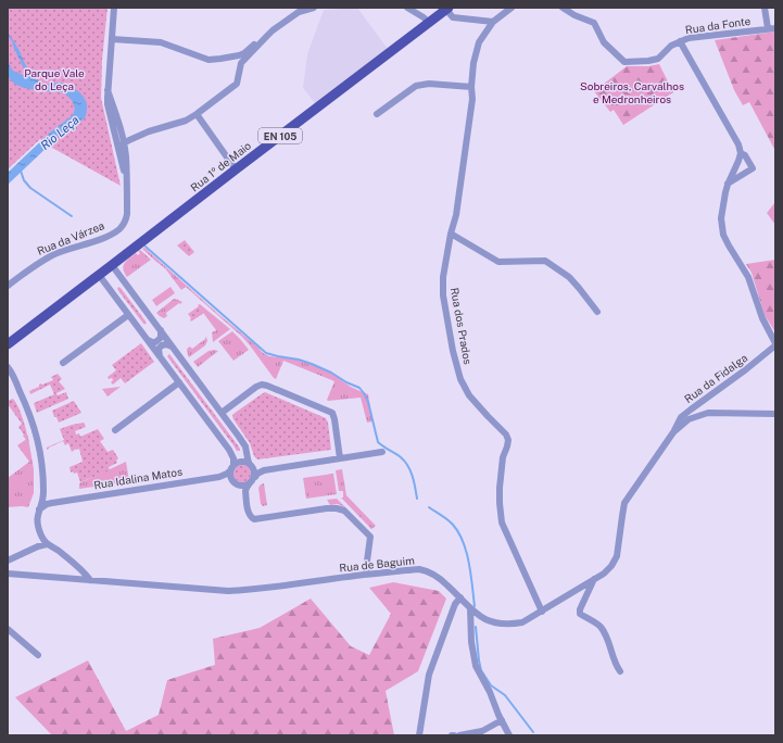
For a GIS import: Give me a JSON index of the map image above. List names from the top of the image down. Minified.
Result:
{"streets":{"main road":["EN 105","Rua 1º de Maio"],"street":["Rua da Fonte","Rua da Várzea","Rua dos Prados","Rua da Fidalga","Rua Idalina Matos","Rua de Baguim"]},"crossings":[["Rua dos Prados","Rua de Baguim"],["Rua da Fidalga","Rua de Baguim"]],"water":["Rio Leça"],"parks":["Parque Vale do Leça","Sobreiros, Carvalhos e Medronheiros"]}
